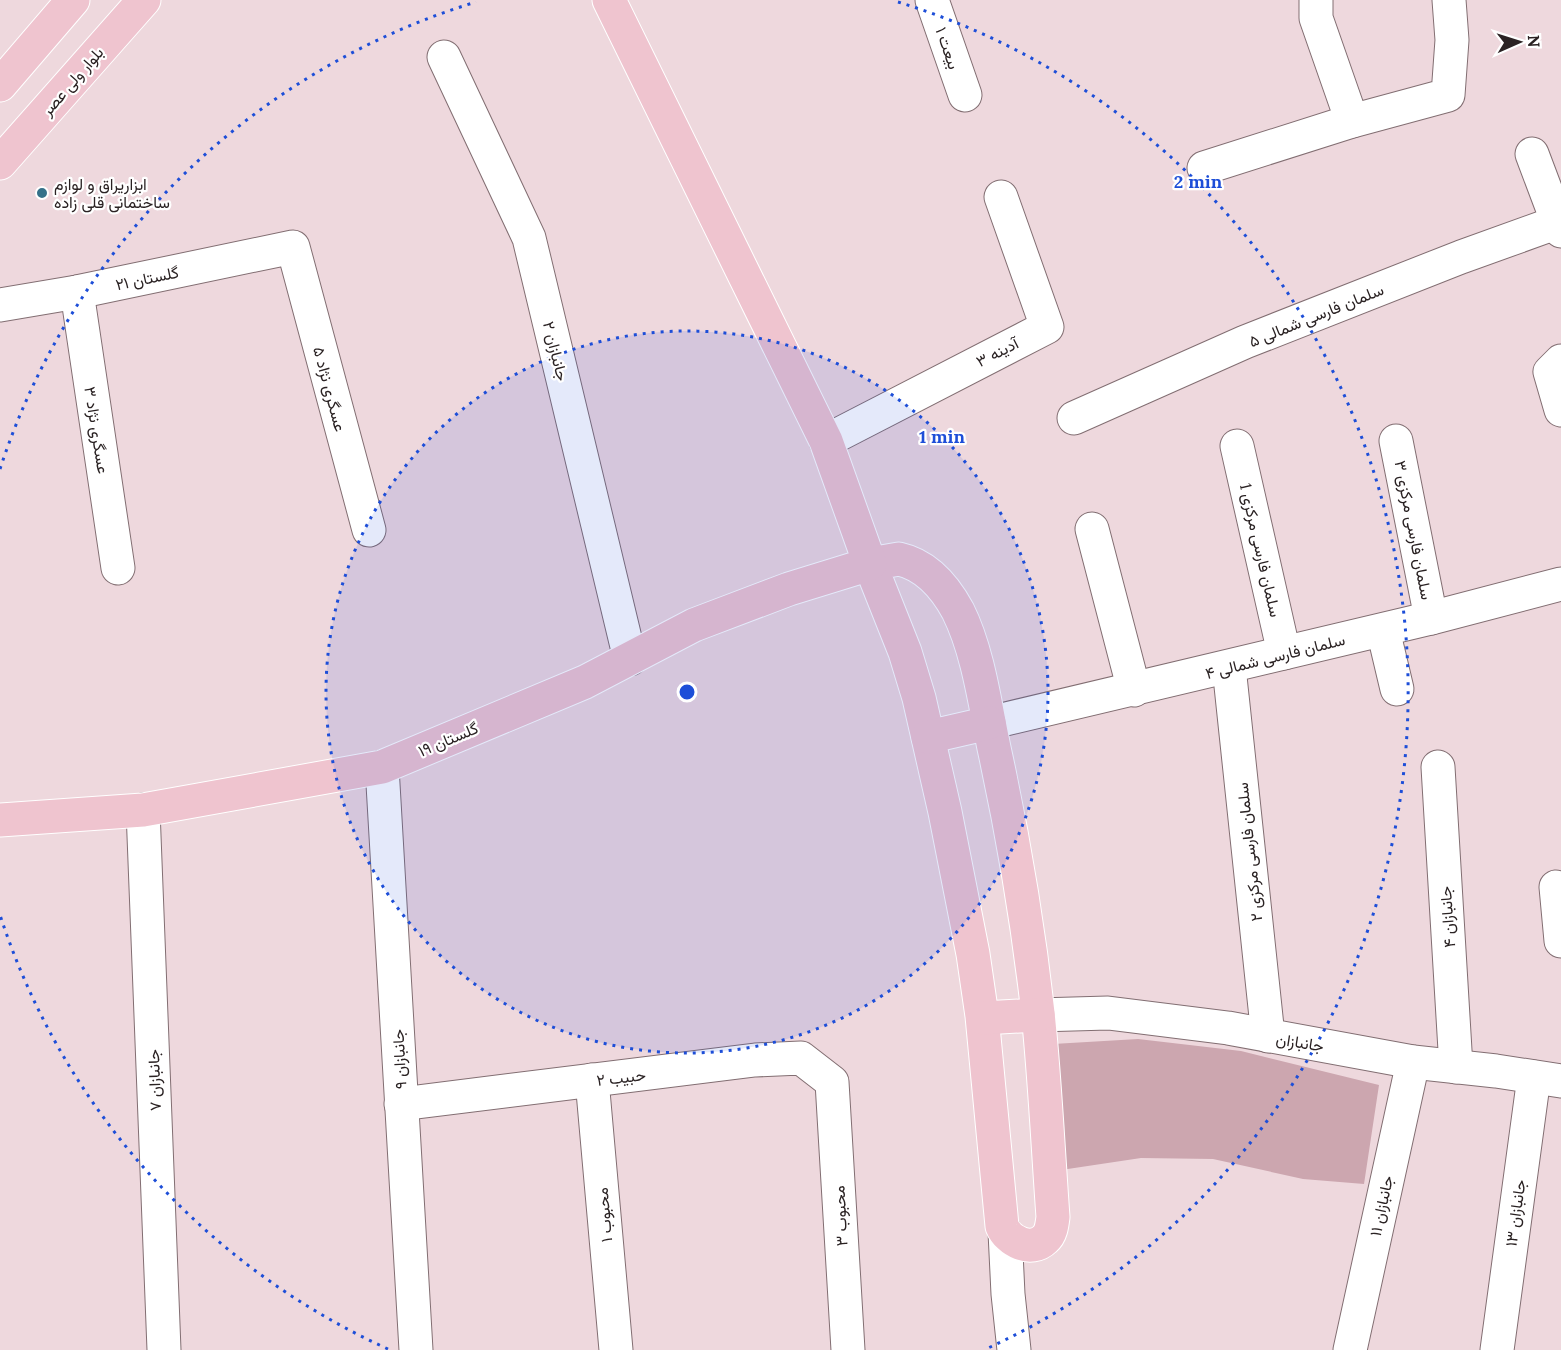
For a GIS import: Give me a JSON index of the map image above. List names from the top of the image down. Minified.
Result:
{"streets":{"main road":["بلوار ولی عصر","گلستان ۱۹"],"street":["بیعت ۱","گلستان ۲۱","سلمان فارسی شمالی ۵","جانبازان ۲","آدینه ۳","عسگری نژاد ۵","عسگری نژاد ۳","سلمان فارسی مرکزی ۳","سلمان فارسی مرکزی 1","سلمان فارسی شمالی ۴","سلمان فارسی مرکزی ۲","جانبازان ۴","جانبازان","جانبازان ۹","حبیب ۲","جانبازان ۷","جانبازان ۱۱","جانبازان ۱۳","محبوب ۱","محبوب ۳"]},"crossings":[["گلستان ۲۱","عسگری نژاد ۵"],["گلستان ۲۱","عسگری نژاد ۳"],["جانبازان ۲","گلستان ۱۹"],["سلمان فارسی مرکزی ۳","سلمان فارسی شمالی ۴"],["سلمان فارسی مرکزی 1","سلمان فارسی شمالی ۴"],["سلمان فارسی شمالی ۴","گلستان ۱۹"],["سلمان فارسی شمالی ۴","سلمان فارسی مرکزی ۲"],["گلستان ۱۹","جانبازان"],["گلستان ۱۹","جانبازان ۹"],["گلستان ۱۹","جانبازان ۷"],["سلمان فارسی مرکزی ۲","جانبازان"],["جانبازان ۴","جانبازان"],["جانبازان","جانبازان ۱۱"],["جانبازان","جانبازان ۱۳"],["جانبازان ۹","حبیب ۲"],["حبیب ۲","محبوب ۱"],["حبیب ۲","محبوب ۳"]],"places":["ابزاریراق و لوازم ساختمانی قلی زاده"],"north":"right","rings":["2 min","1 min"]}
